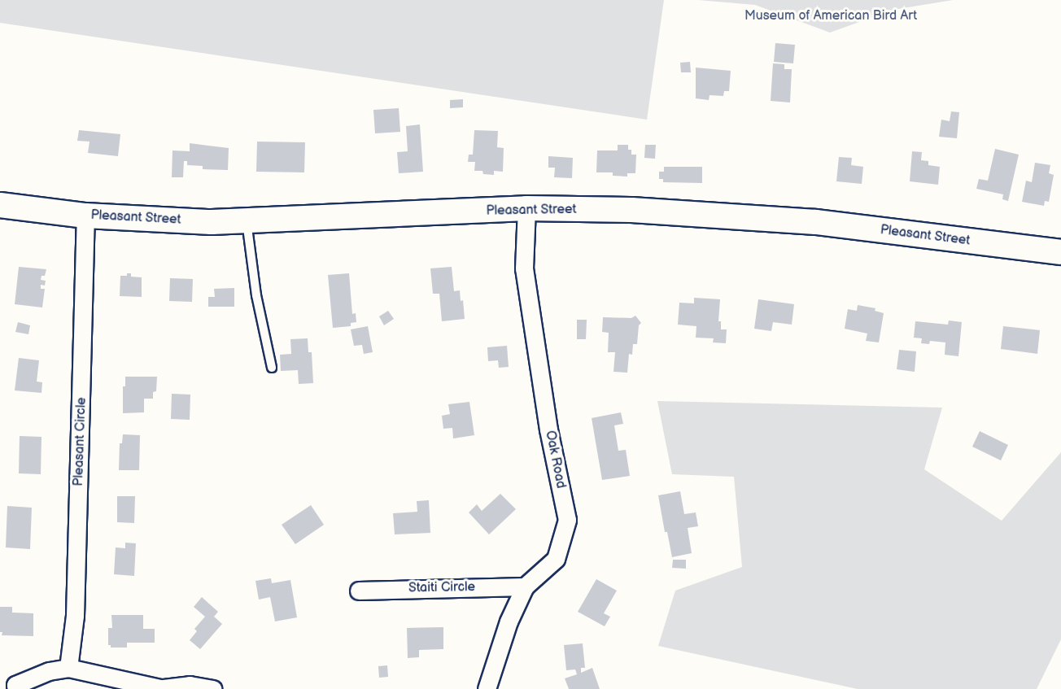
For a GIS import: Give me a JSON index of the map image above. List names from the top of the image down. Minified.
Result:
{"streets":{"main road":["Pleasant Street"],"street":["Pleasant Circle","Oak Road","Staiti Circle"]},"crossings":[["Pleasant Street","Pleasant Circle"],["Pleasant Street","Oak Road"],["Oak Road","Staiti Circle"]],"parks":["Museum of American Bird Art"]}
